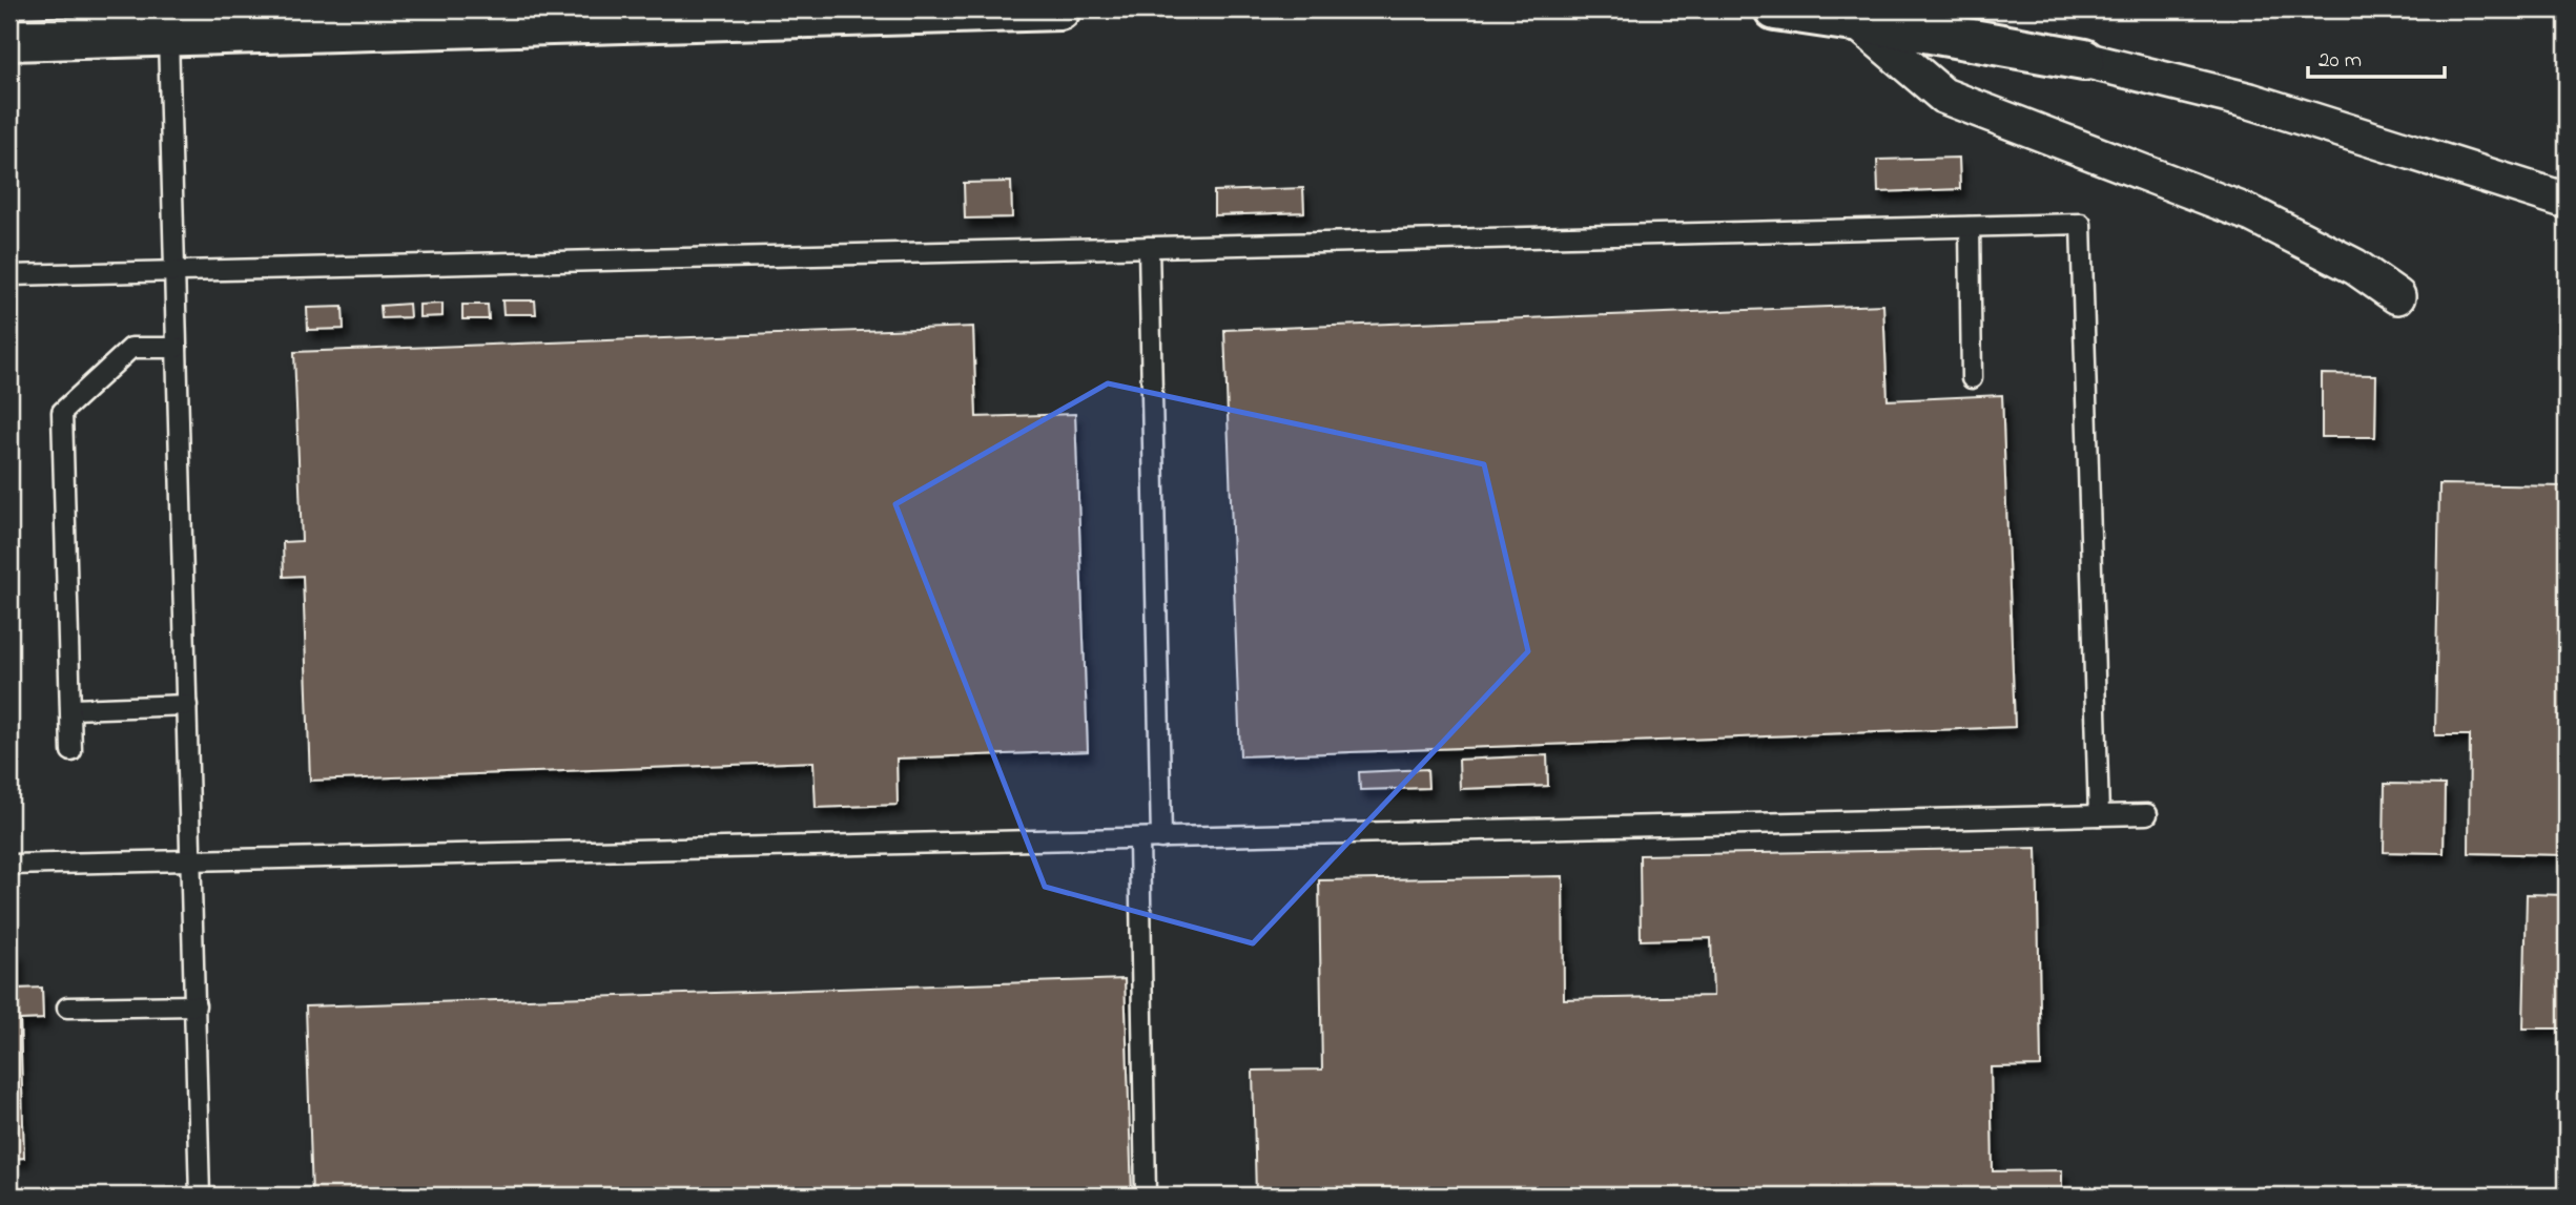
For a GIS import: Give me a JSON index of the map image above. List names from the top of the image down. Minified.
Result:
{"scale_bar":"20 m"}
